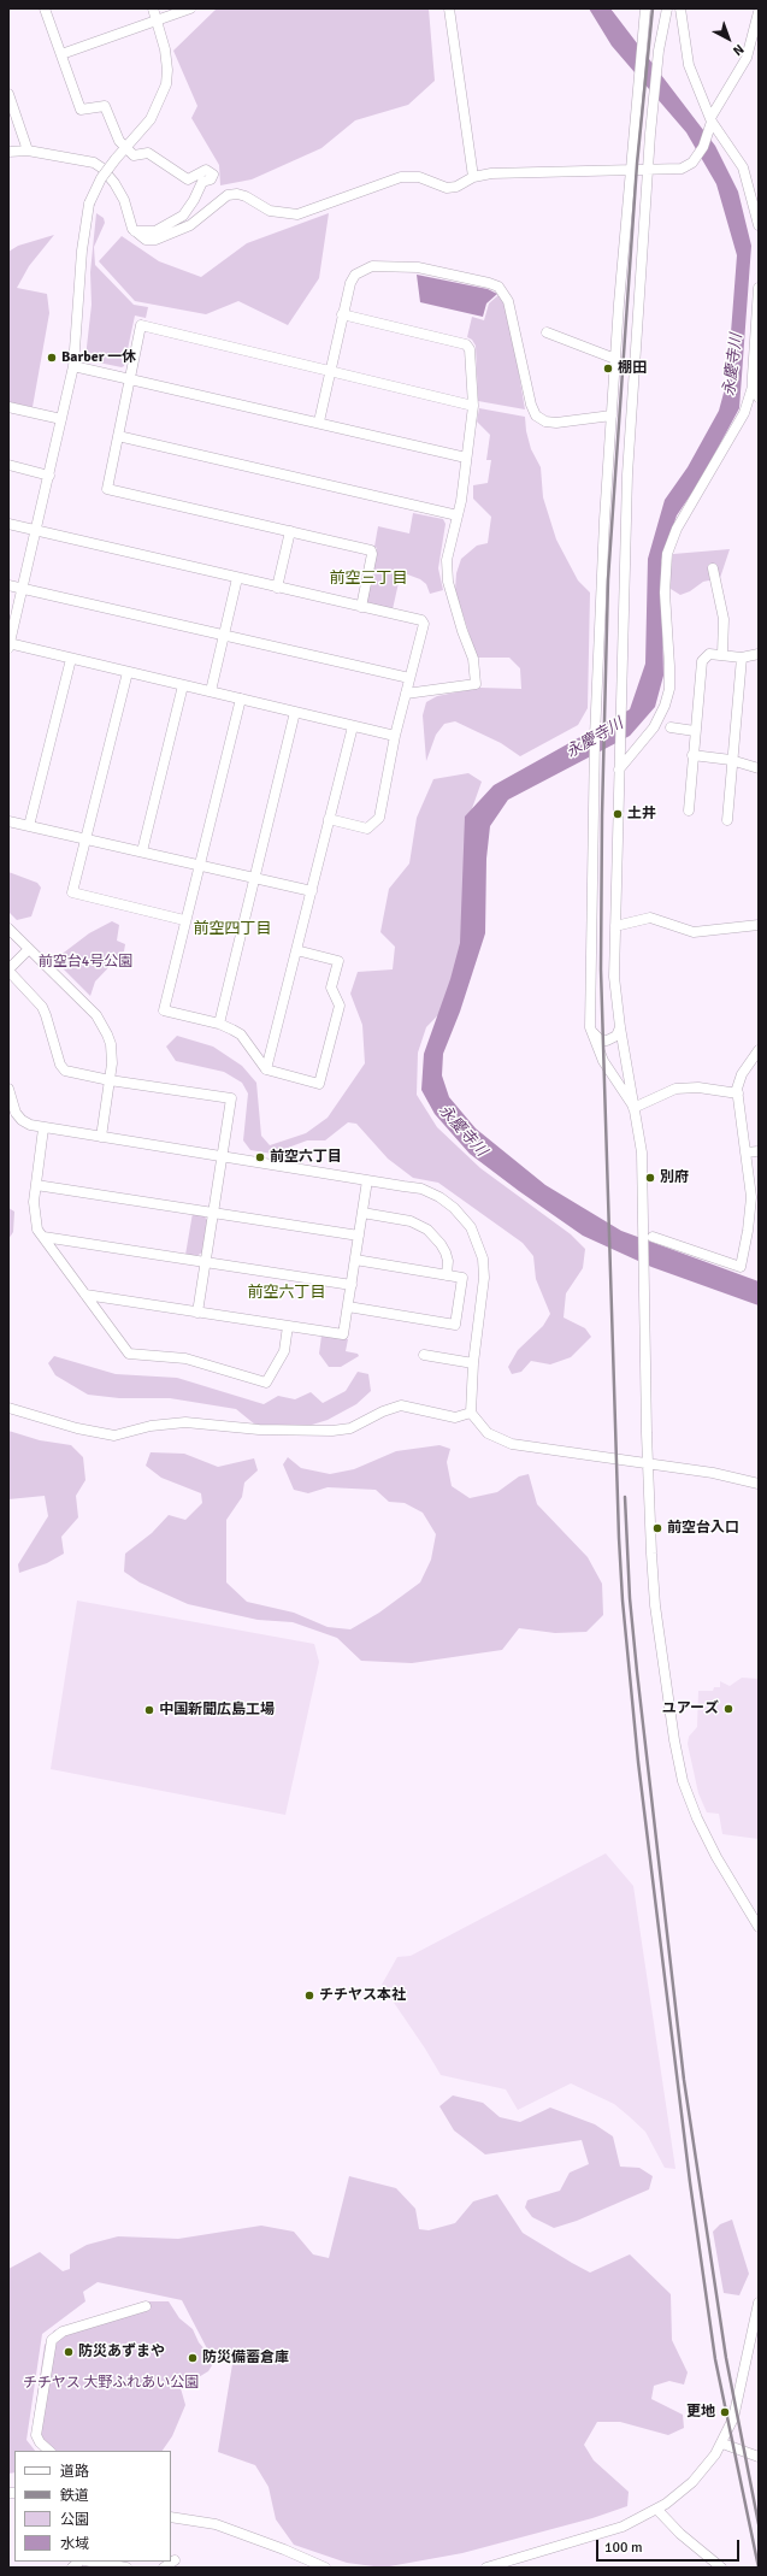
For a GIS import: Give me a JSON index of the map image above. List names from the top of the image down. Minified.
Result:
{"districts":["前空三丁目","前空四丁目","前空六丁目"],"water":["永慶寺川"],"parks":["前空台4号公園","チチヤス 大野ふれあい公園"],"places":["Barber 一休","棚田","土井","前空六丁目","別府","前空台入口","ユアーズ","中国新聞広島工場","チチヤス本社","防災あずまや","防災備蓄倉庫","更地"],"legend":["道路","鉄道","公園","水域"],"scale_bar":"100 m","north":"bottom right"}
